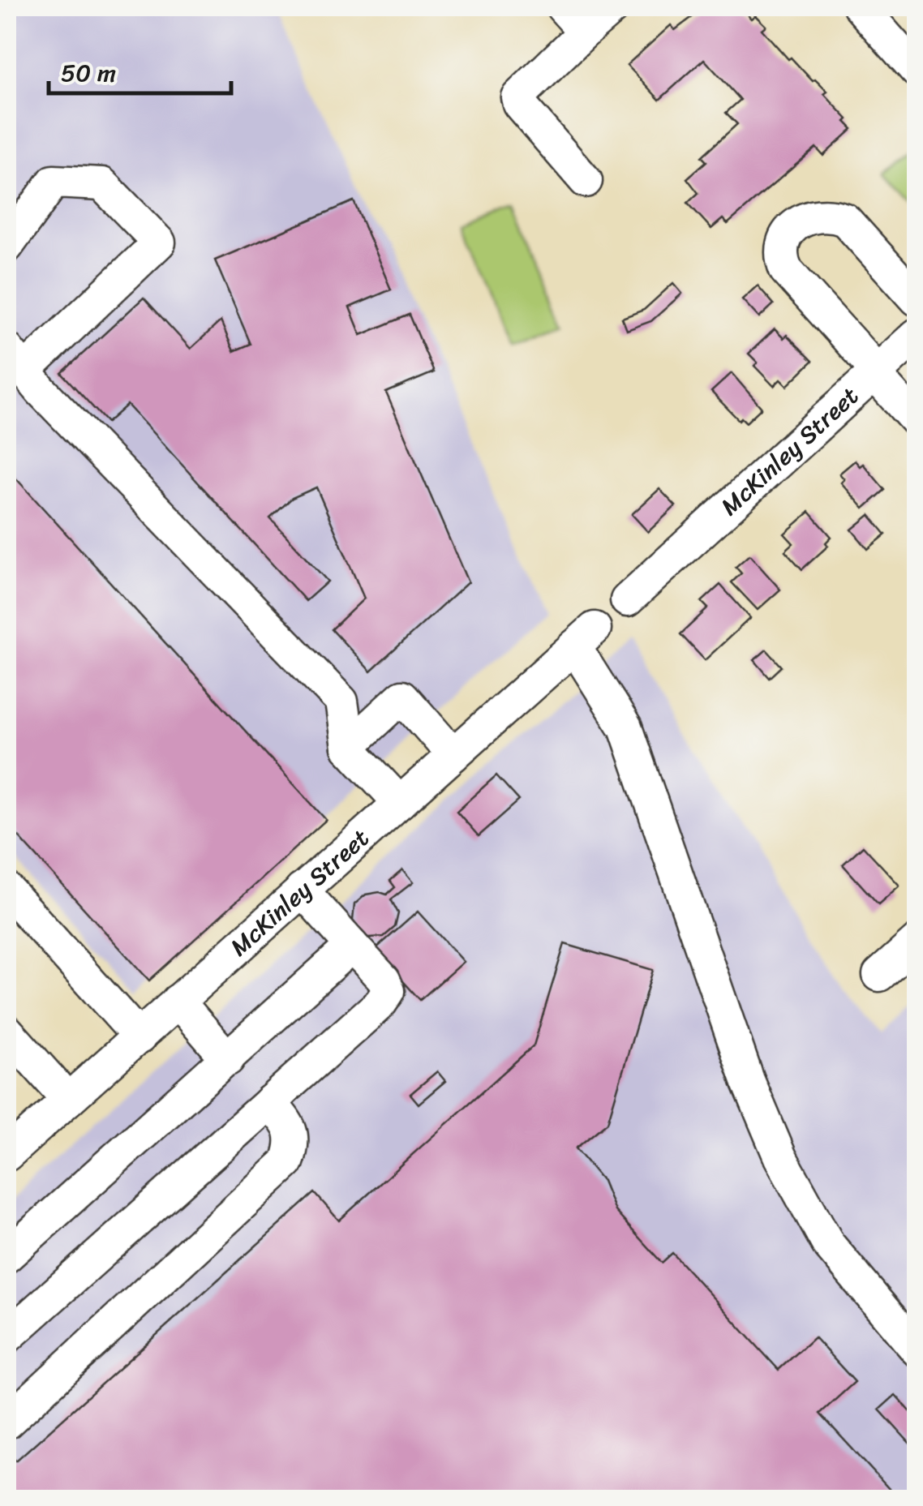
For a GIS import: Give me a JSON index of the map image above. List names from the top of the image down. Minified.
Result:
{"streets":{"street":["McKinley Street"]},"scale_bar":"50 m"}
